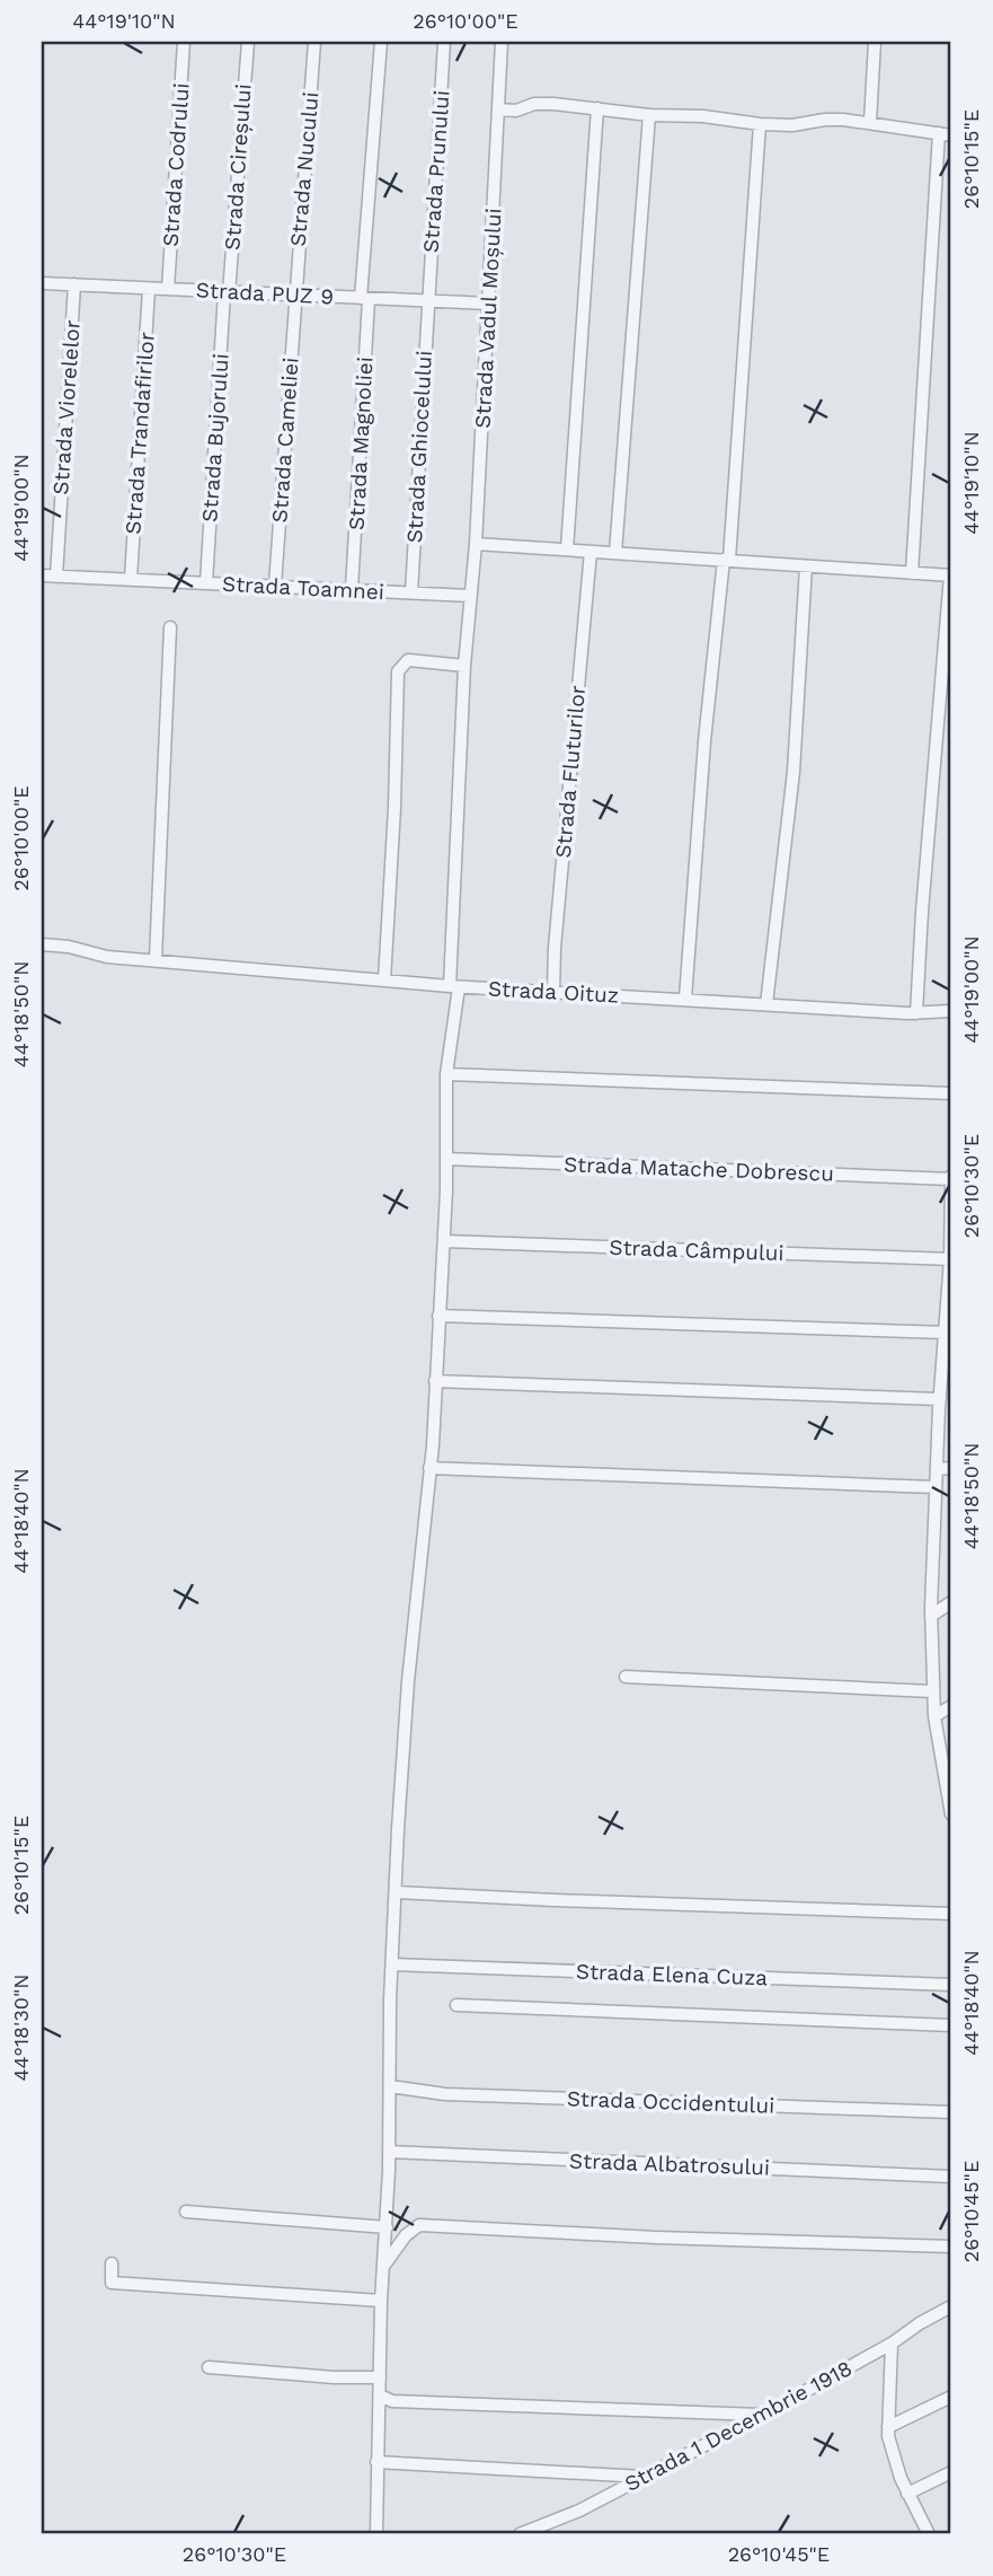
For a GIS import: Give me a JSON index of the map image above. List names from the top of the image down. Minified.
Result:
{"streets":{"street":["Strada Codrului","Strada Cireșului","Strada Nucului","Strada Prunului","Strada PUZ 9","Strada Vadul Moșului","Strada Viorelelor","Strada Trandafirilor","Strada Bujorului","Strada Cameliei","Strada Magnoliei","Strada Ghiocelului","Strada Toamnei","Strada Fluturilor","Strada Oituz","Strada Matache Dobrescu","Strada Câmpului","Strada Elena Cuza","Strada Occidentului","Strada Albatrosului","Strada 1 Decembrie 1918"]},"crossings":[["Strada Codrului","Strada PUZ 9"],["Strada Cireșului","Strada PUZ 9"],["Strada Cireșului","Strada Bujorului"],["Strada Nucului","Strada PUZ 9"],["Strada Nucului","Strada Cameliei"],["Strada Prunului","Strada PUZ 9"],["Strada Prunului","Strada Ghiocelului"],["Strada PUZ 9","Strada Vadul Moșului"],["Strada PUZ 9","Strada Viorelelor"],["Strada PUZ 9","Strada Trandafirilor"],["Strada PUZ 9","Strada Bujorului"],["Strada PUZ 9","Strada Cameliei"],["Strada PUZ 9","Strada Magnoliei"],["Strada PUZ 9","Strada Ghiocelului"],["Strada Vadul Moșului","Strada Toamnei"],["Strada Vadul Moșului","Strada Oituz"],["Strada Vadul Moșului","Strada Matache Dobrescu"],["Strada Vadul Moșului","Strada Câmpului"],["Strada Vadul Moșului","Strada Elena Cuza"],["Strada Vadul Moșului","Strada Occidentului"],["Strada Vadul Moșului","Strada Albatrosului"],["Strada Viorelelor","Strada Toamnei"],["Strada Trandafirilor","Strada Toamnei"],["Strada Bujorului","Strada Toamnei"],["Strada Cameliei","Strada Toamnei"],["Strada Magnoliei","Strada Toamnei"],["Strada Ghiocelului","Strada Toamnei"],["Strada Fluturilor","Strada Oituz"]],"coordinates":["44°19'10\"N","26°10'00\"E","26°10'15\"E","44°19'00\"N","44°18'50\"N","26°10'30\"E","44°18'40\"N","44°18'30\"N","26°10'45\"E"]}
